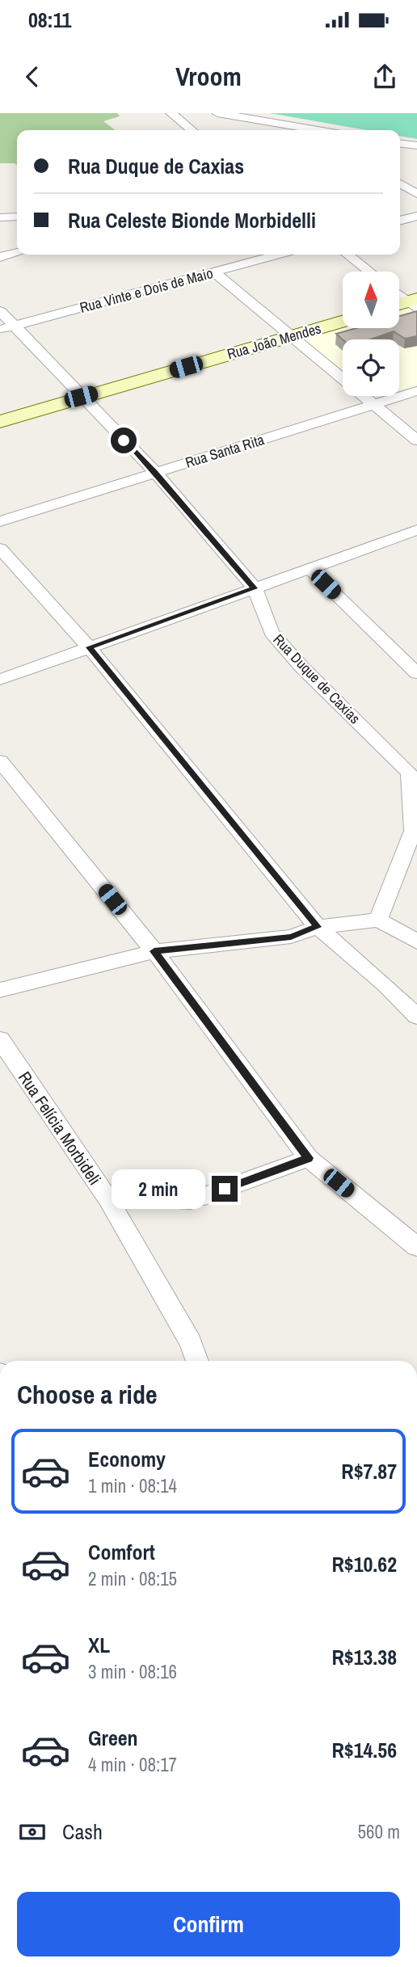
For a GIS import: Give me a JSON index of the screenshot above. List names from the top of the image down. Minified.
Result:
{"streets":{"street":["Rua Vinte e Dois de Maio","Rua João Mendes","Rua Santa Rita","Rua Duque de Caxias","Rua Felícia Morbideli"]},"crossings":[["Rua Vinte e Dois de Maio","Rua Duque de Caxias"],["Rua João Mendes","Rua Duque de Caxias"],["Rua Santa Rita","Rua Duque de Caxias"]],"north":"top","page":{"status":"08:11","header":"Vroom","banner":["Rua Duque de Caxias","Rua Celeste Bionde Morbidelli"],"bubble":"2 min","heading":"Choose a ride","list":[{"name":"Economy","note":"1 min · 08:14","value":"R$7.87"},{"name":"Comfort","note":"2 min · 08:15","value":"R$10.62"},{"name":"XL","note":"3 min · 08:16","value":"R$13.38"},{"name":"Green","note":"4 min · 08:17","value":"R$14.56"}],"pay":["Cash","560 m"],"buttons":"Confirm"}}
